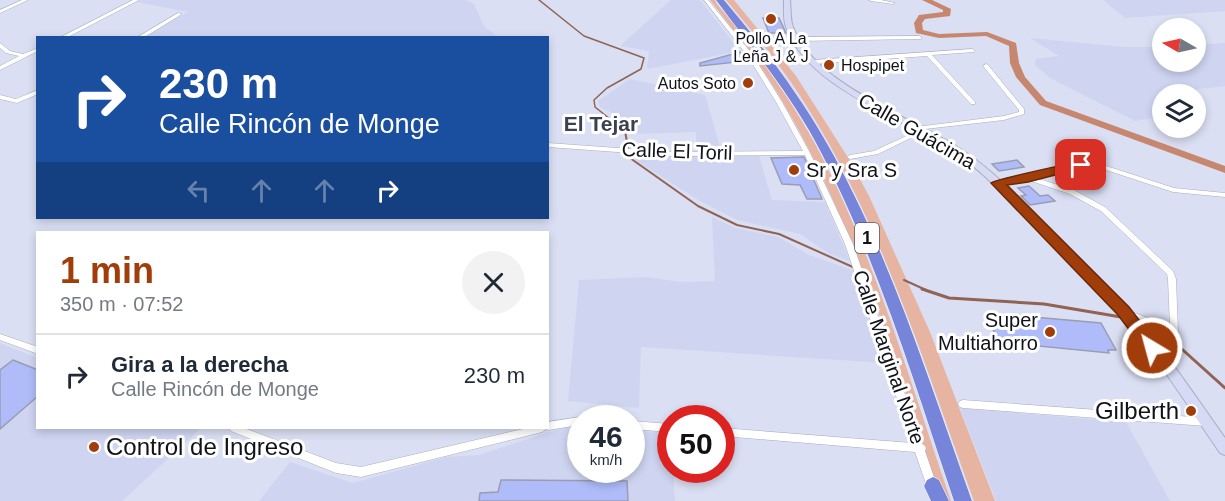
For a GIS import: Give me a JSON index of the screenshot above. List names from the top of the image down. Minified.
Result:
{"streets":{"highway":["1"],"main road":["Calle Guácima"],"street":["Calle El Toril","Calle Marginal Norte"]},"crossings":[["Calle El Toril","Calle Marginal Norte"]],"districts":["El Tejar"],"places":["Pollo A La Leña J & J","Hospipet","Autos Soto","Sr y Sra S","Super Multiahorro","Gilberth","Control de Ingreso"],"north":"left","page":{"turn":["230 m","Calle Rincón de Monge"],"heading":["1 min","350 m · 07:52"],"list":[{"name":"Gira a la derecha","note":"Calle Rincón de Monge","value":"230 m"}],"speed":"46 km/h","limit":"50"}}
